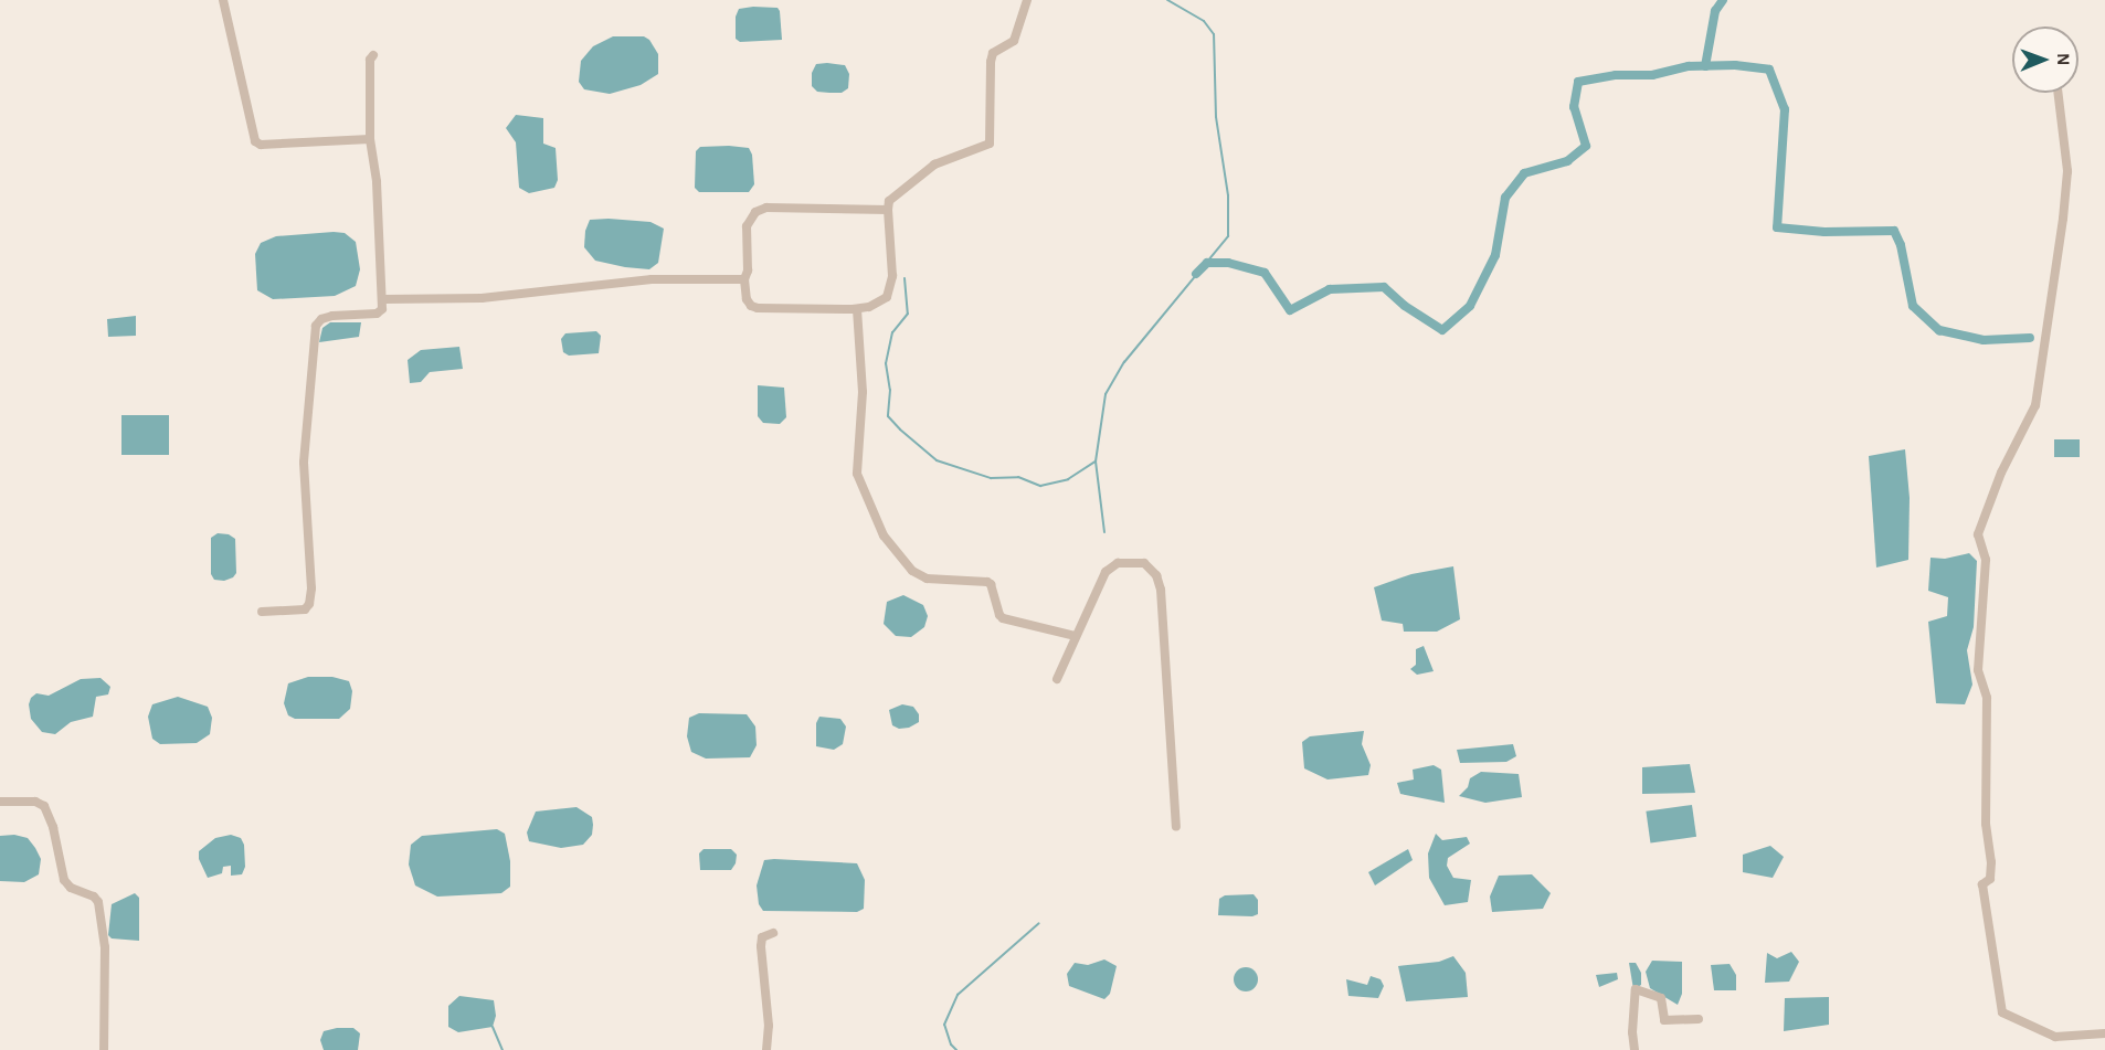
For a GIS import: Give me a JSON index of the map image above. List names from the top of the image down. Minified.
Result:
{"north":"right"}
